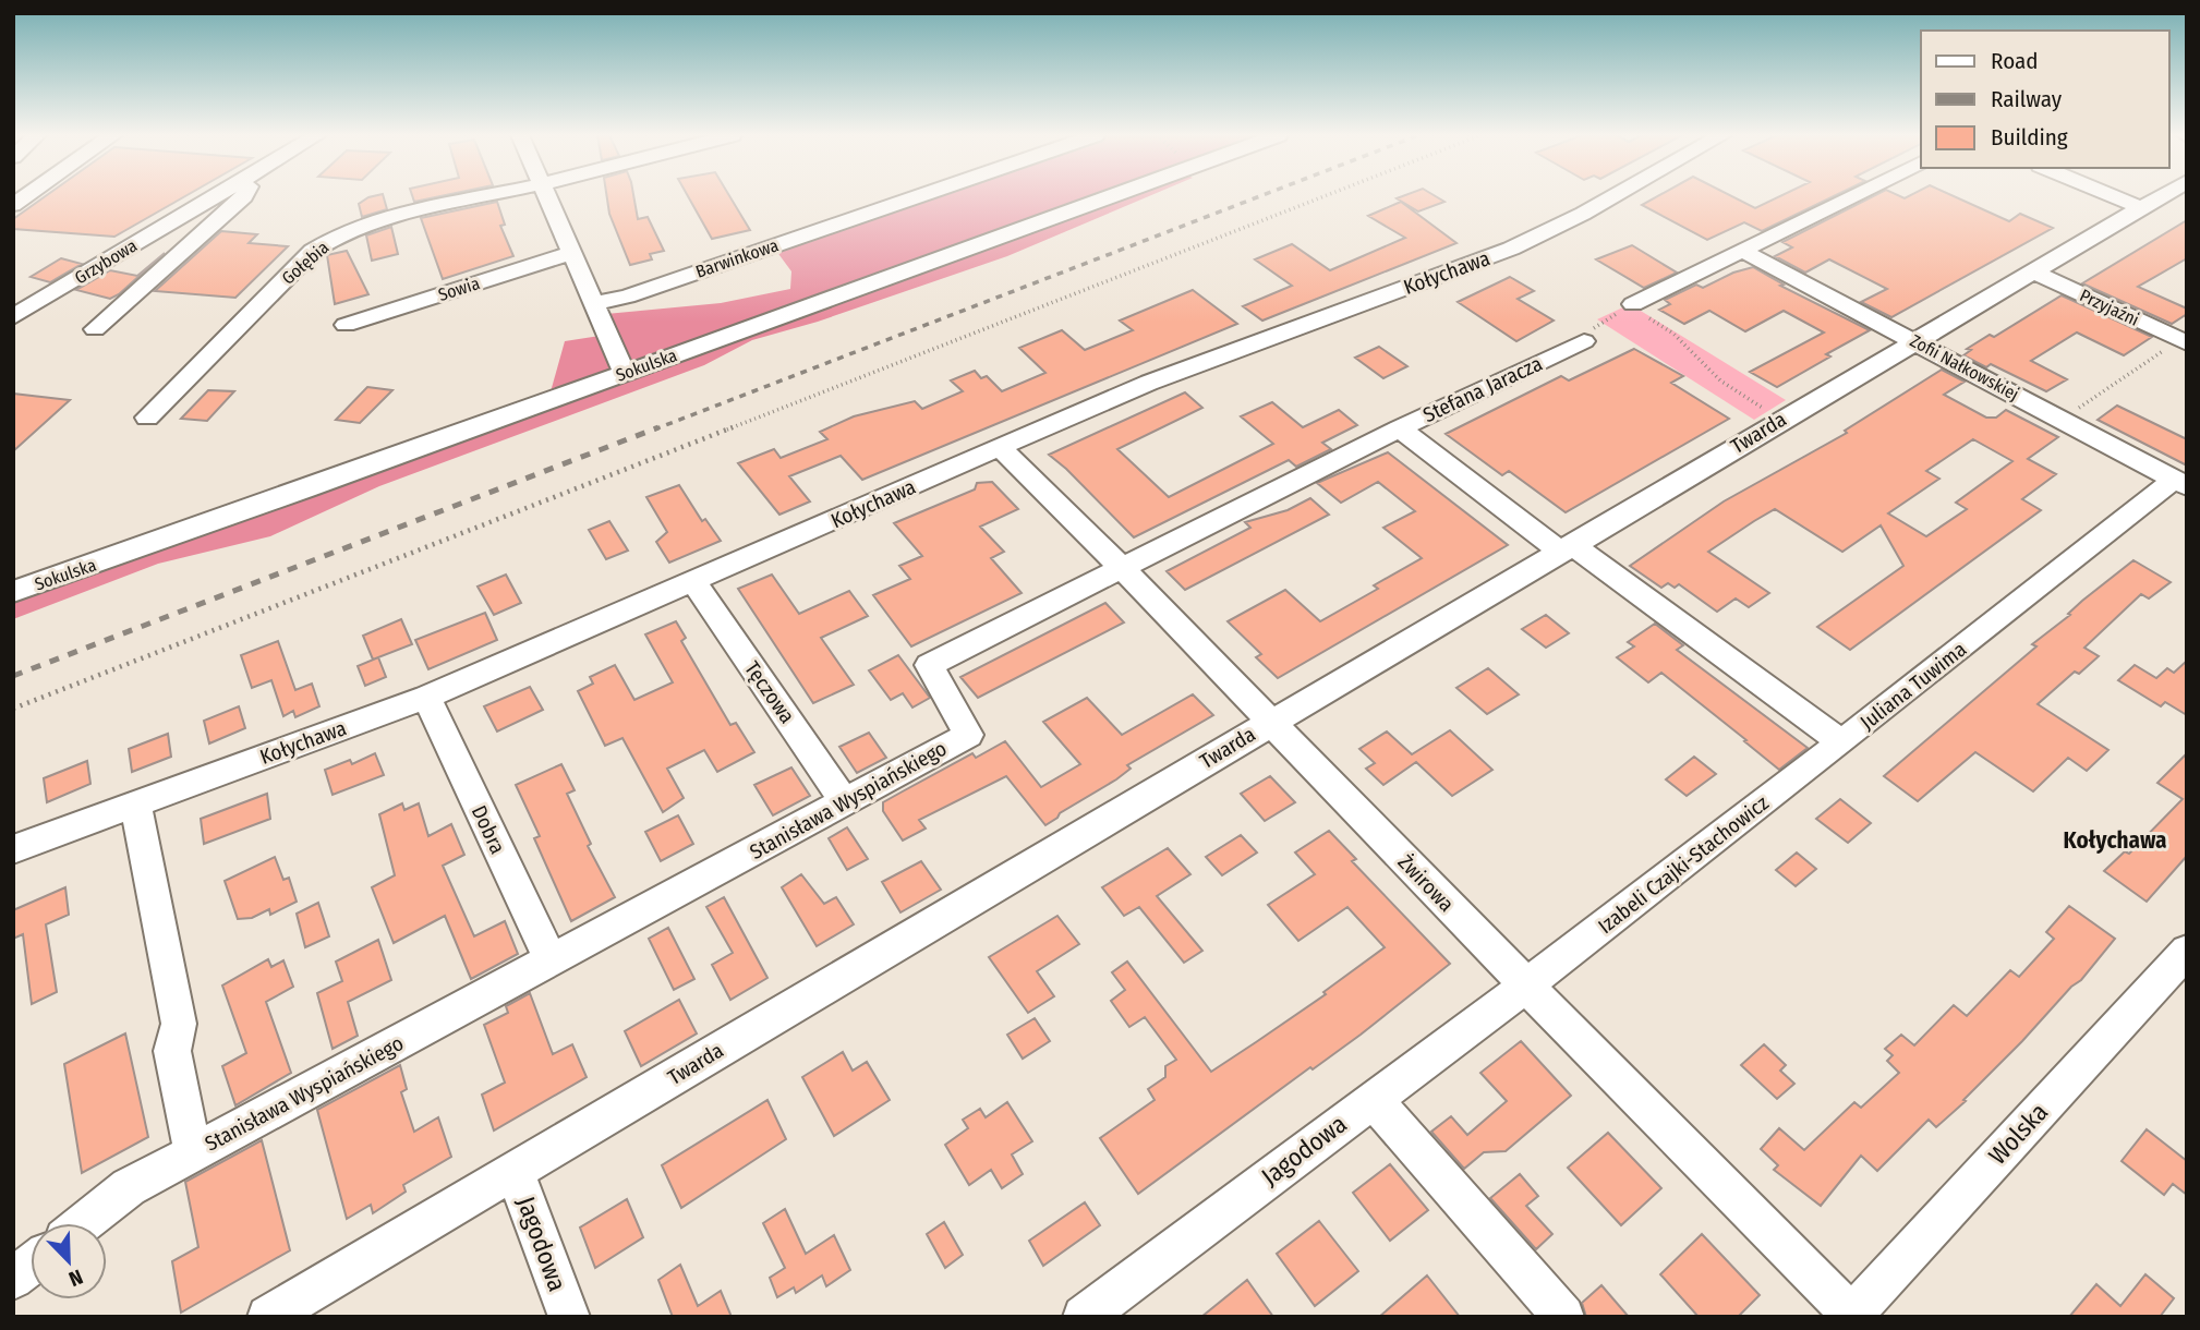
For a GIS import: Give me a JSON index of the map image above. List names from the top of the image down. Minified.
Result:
{"streets":{"street":["Barwinkowa","Grzybowa","Gołębia","Kołychawa","Sowia","Przyjaźni","Sokulska","Zofii Nałkowskiej","Stefana Jaracza","Twarda","Juliana Tuwima","Tęczowa","Stanisława Wyspiańskiego","Dobra","Izabeli Czajki-Stachowicz","Żwirowa","Wolska","Jagodowa"]},"crossings":[["Kołychawa","Tęczowa"],["Kołychawa","Stanisława Wyspiańskiego"],["Kołychawa","Dobra"],["Kołychawa","Żwirowa"],["Przyjaźni","Twarda"],["Zofii Nałkowskiej","Twarda"],["Zofii Nałkowskiej","Juliana Tuwima"],["Stefana Jaracza","Twarda"],["Stefana Jaracza","Juliana Tuwima"],["Stefana Jaracza","Stanisława Wyspiańskiego"],["Twarda","Juliana Tuwima"],["Twarda","Żwirowa"],["Twarda","Jagodowa"],["Juliana Tuwima","Izabeli Czajki-Stachowicz"],["Tęczowa","Stanisława Wyspiańskiego"],["Stanisława Wyspiańskiego","Dobra"],["Stanisława Wyspiańskiego","Żwirowa"],["Izabeli Czajki-Stachowicz","Żwirowa"],["Izabeli Czajki-Stachowicz","Jagodowa"],["Żwirowa","Wolska"],["Żwirowa","Jagodowa"]],"districts":["Kołychawa"],"legend":["Road","Railway","Building"],"north":"bottom right"}
